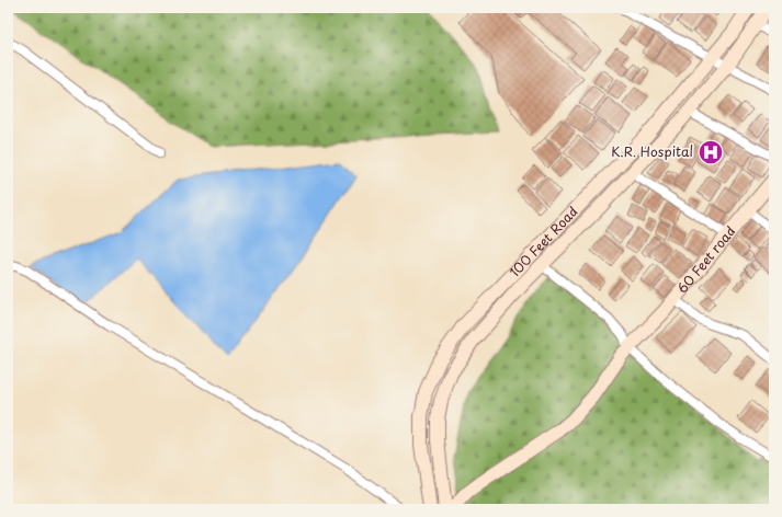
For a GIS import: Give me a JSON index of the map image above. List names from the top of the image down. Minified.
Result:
{"streets":{"street":["100 Feet Road","60 Feet road"]},"places":{"hospital":["K.R. Hospital"]}}
